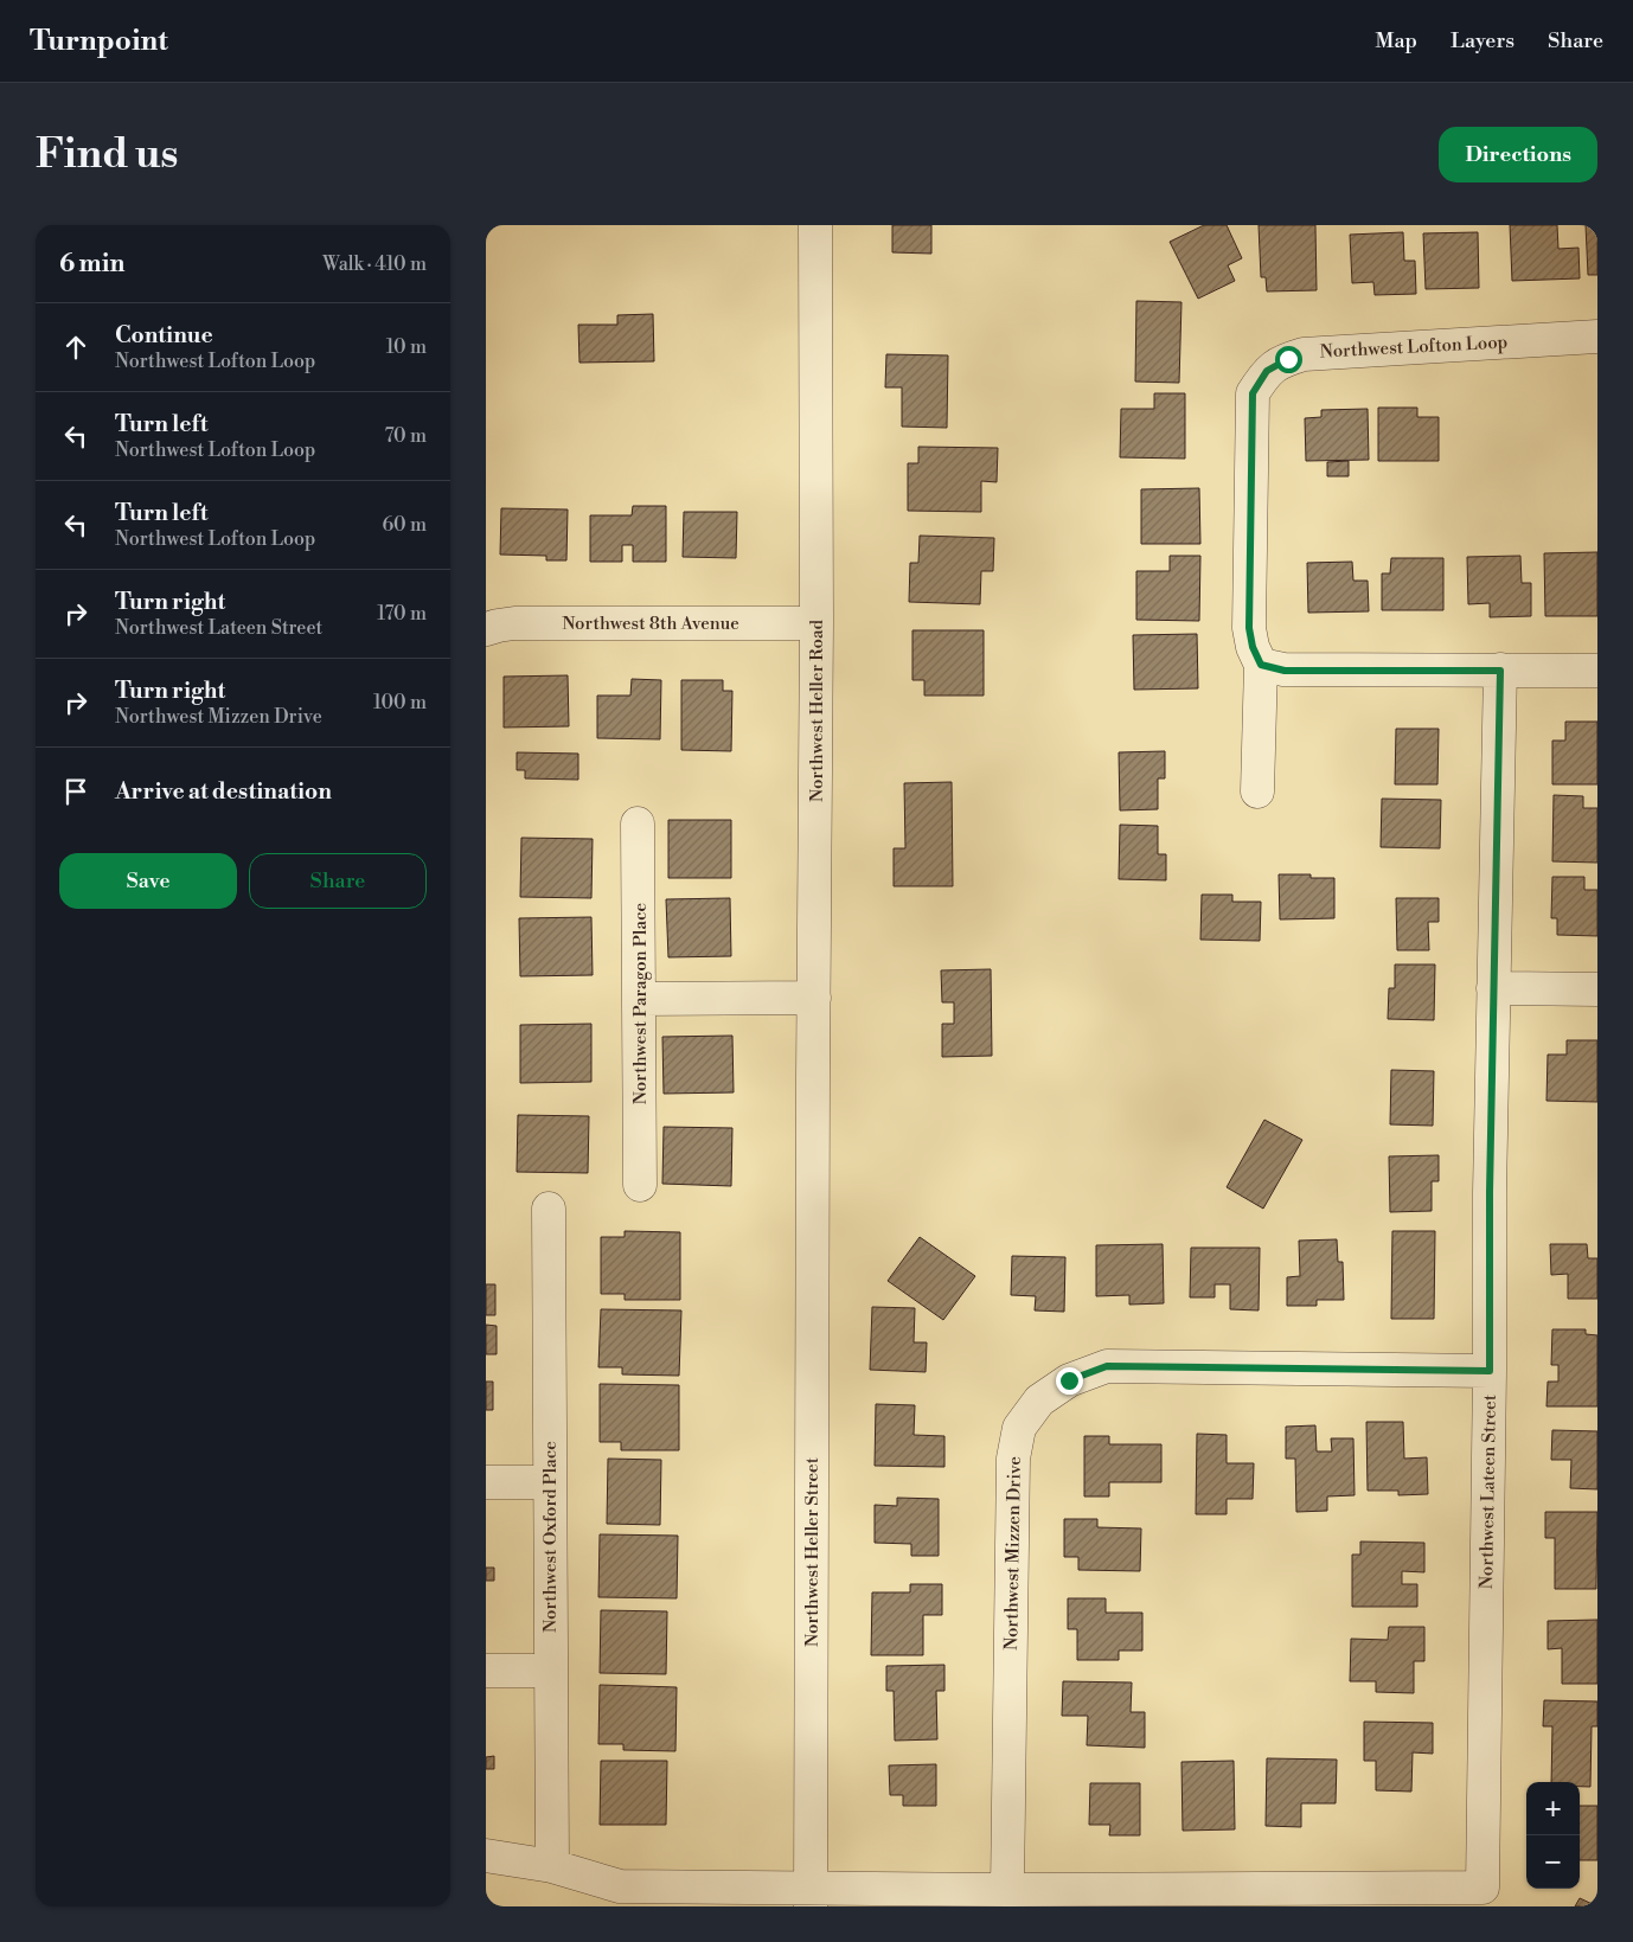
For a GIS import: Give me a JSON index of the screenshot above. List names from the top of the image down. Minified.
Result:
{"streets":{"street":["Northwest Lofton Loop","Northwest 8th Avenue","Northwest Heller Road","Northwest Paragon Place","Northwest Lateen Street","Northwest Oxford Place","Northwest Heller Street","Northwest Mizzen Drive"]},"crossings":[["Northwest 8th Avenue","Northwest Heller Road"],["Northwest Heller Road","Northwest Heller Street"],["Northwest Lateen Street","Northwest Mizzen Drive"]],"page":{"header":"Turnpoint","nav":["Map","Layers","Share"],"buttons":["Directions",["Save","Share"]],"title":"Find us","heading":["6 min","Walk · 410 m"],"list":[["Continue","Northwest Lofton Loop","10 m"],["Turn left","Northwest Lofton Loop","70 m"],["Turn left","Northwest Lofton Loop","60 m"],["Turn right","Northwest Lateen Street","170 m"],["Turn right","Northwest Mizzen Drive","100 m"],"Arrive at destination"],"map_buttons":["+","−"]}}
